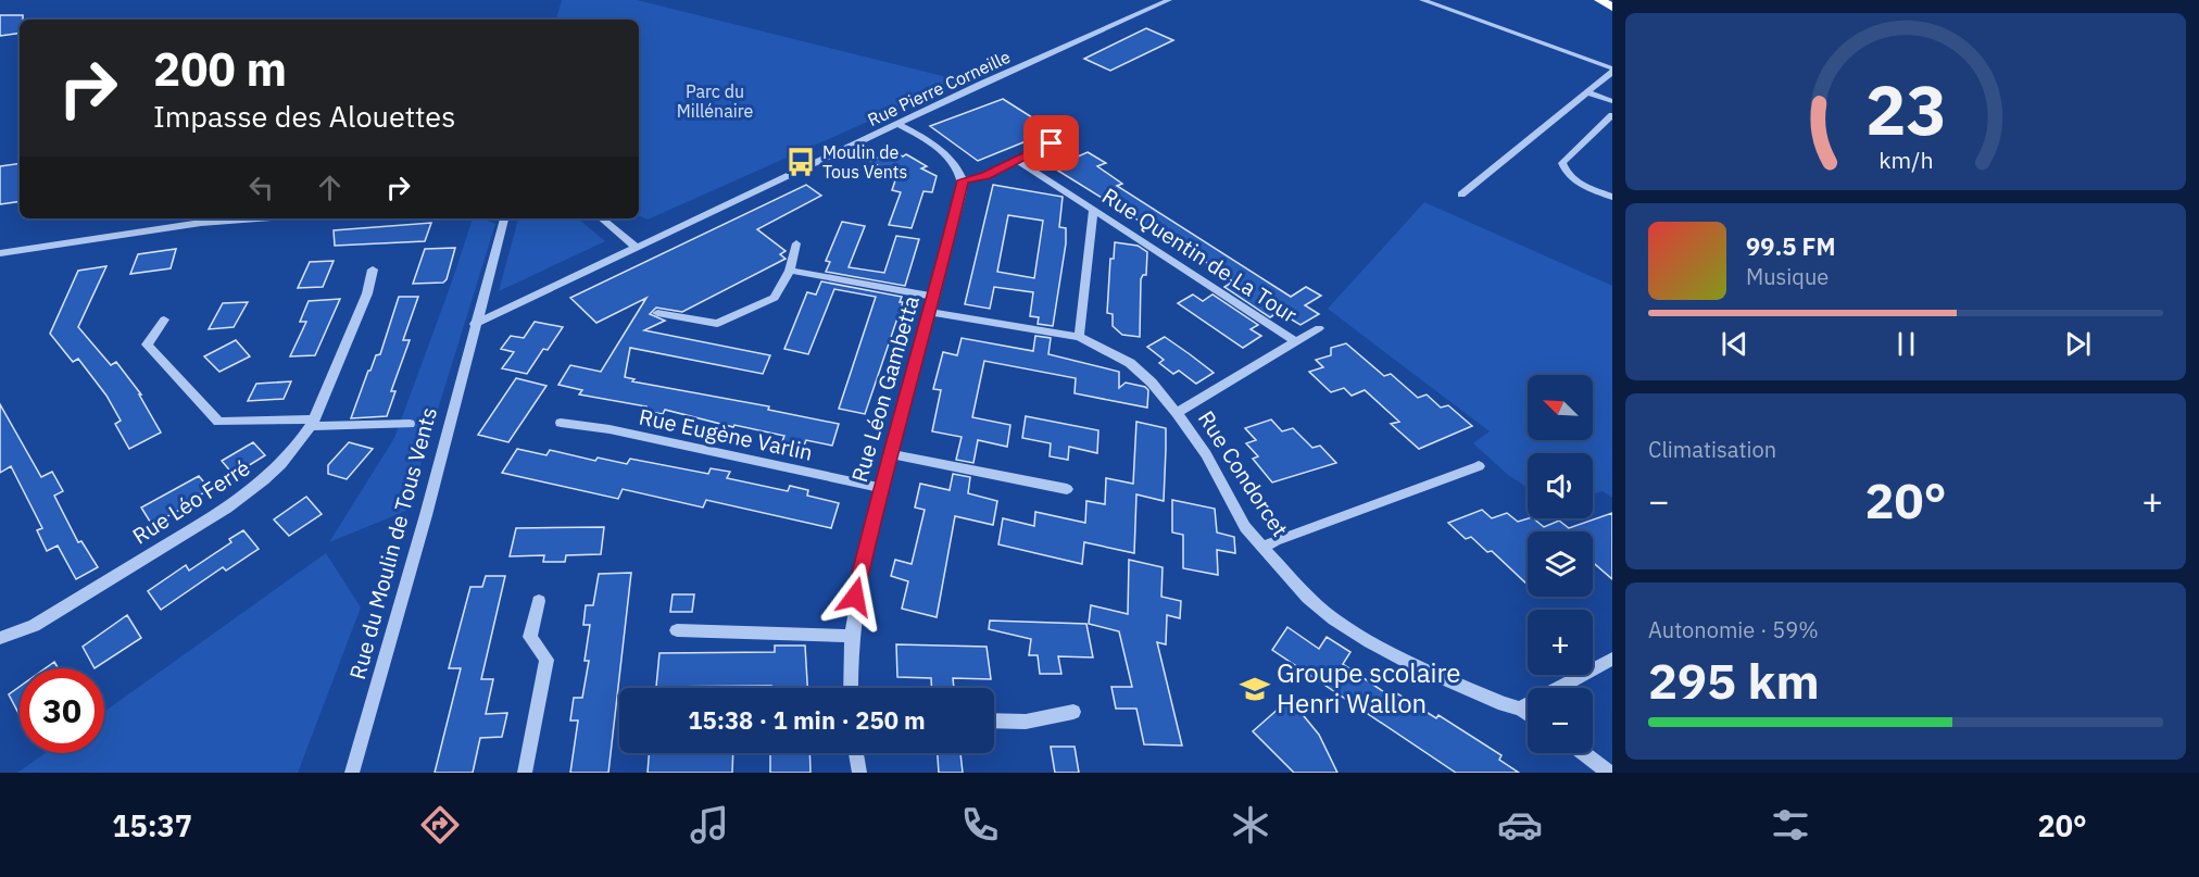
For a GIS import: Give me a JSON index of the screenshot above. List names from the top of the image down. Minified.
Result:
{"streets":{"street":["Rue Pierre Corneille","Rue Quentin de La Tour","Rue Léon Gambetta","Rue Eugène Varlin","Rue Condorcet","Rue Léo Ferré","Rue du Moulin de Tous Vents"]},"crossings":[["Rue Pierre Corneille","Rue du Moulin de Tous Vents"],["Rue Léon Gambetta","Rue Eugène Varlin"],["Rue Léon Gambetta","Rue Condorcet"]],"parks":["Parc du Millénaire"],"places":{"bus stop":["Moulin de Tous Vents"],"school or university":["Groupe scolaire Henri Wallon"]},"north":"top left","page":{"turn":["200 m","Impasse des Alouettes"],"song":["99.5 FM","Musique"],"map_buttons":["+","−"],"tile":["Climatisation",["Autonomie · 59%","295 km"]],"heat":["−","20°","+"],"limit":"30","trip":"15:38 · 1 min · 250 m","tabs":["15:37","20°"],"gauge":["23","km/h"]}}
